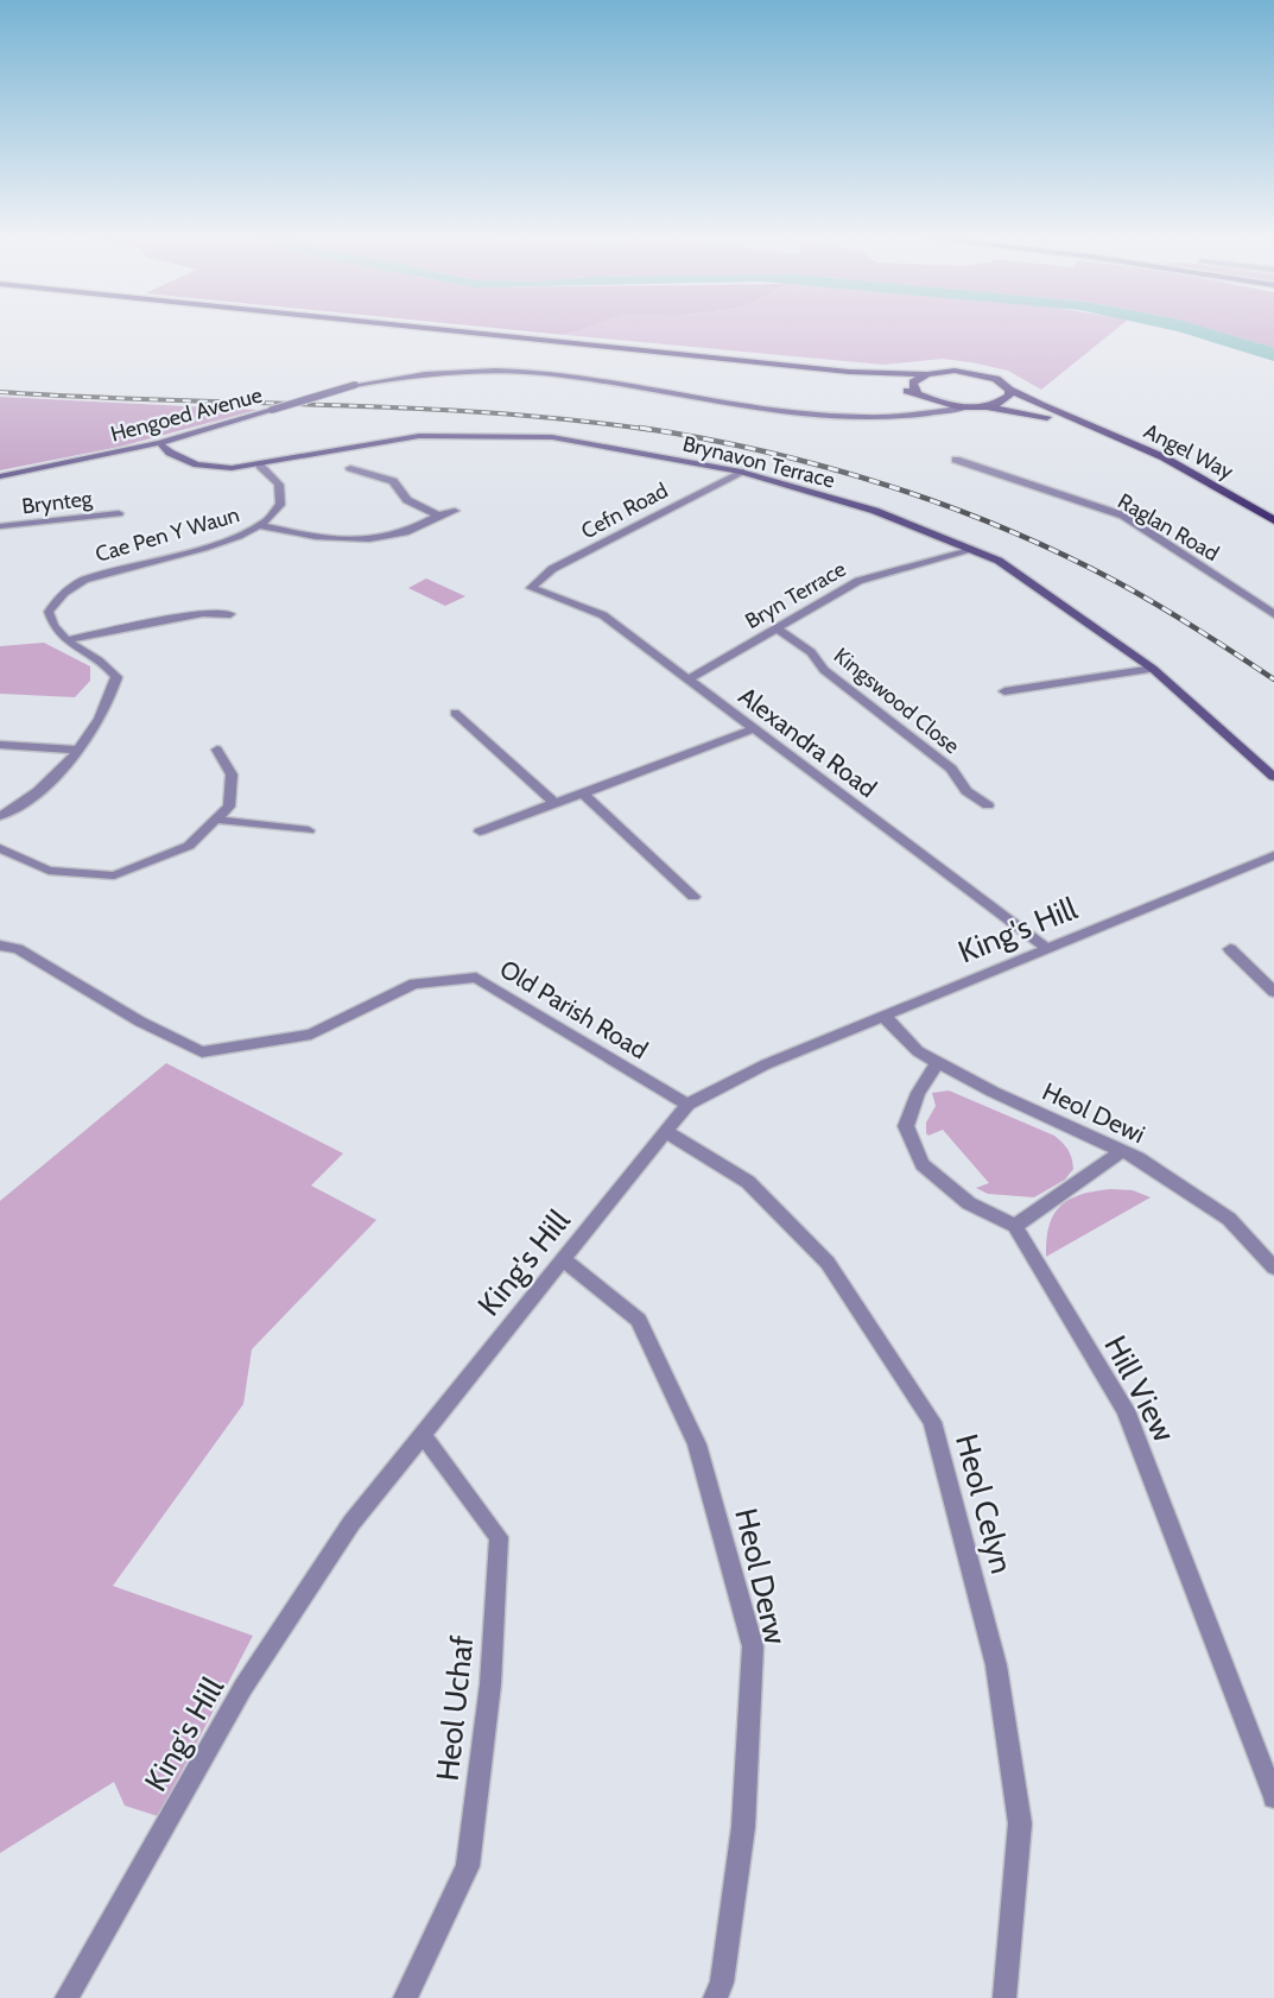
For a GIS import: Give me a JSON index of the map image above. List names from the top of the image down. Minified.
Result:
{"streets":{"main road":["Angel Way"],"street":["Hengoed Avenue","Brynavon Terrace","Brynteg","Cefn Road","Raglan Road","Cae Pen Y Waun","Bryn Terrace","Kingswood Close","Alexandra Road","King's Hill","Old Parish Road","Heol Dewi","Hill View","Heol Celyn","Heol Derw","Heol Uchaf"]},"crossings":[["Hengoed Avenue","Brynavon Terrace"],["Brynavon Terrace","Cefn Road"],["Brynavon Terrace","Cae Pen Y Waun"],["Brynavon Terrace","Bryn Terrace"],["Cefn Road","Alexandra Road"],["Bryn Terrace","Kingswood Close"],["Bryn Terrace","Alexandra Road"],["Alexandra Road","King's Hill"],["King's Hill","Old Parish Road"],["King's Hill","Heol Dewi"],["King's Hill","Heol Celyn"],["King's Hill","Heol Derw"],["King's Hill","Heol Uchaf"]]}
